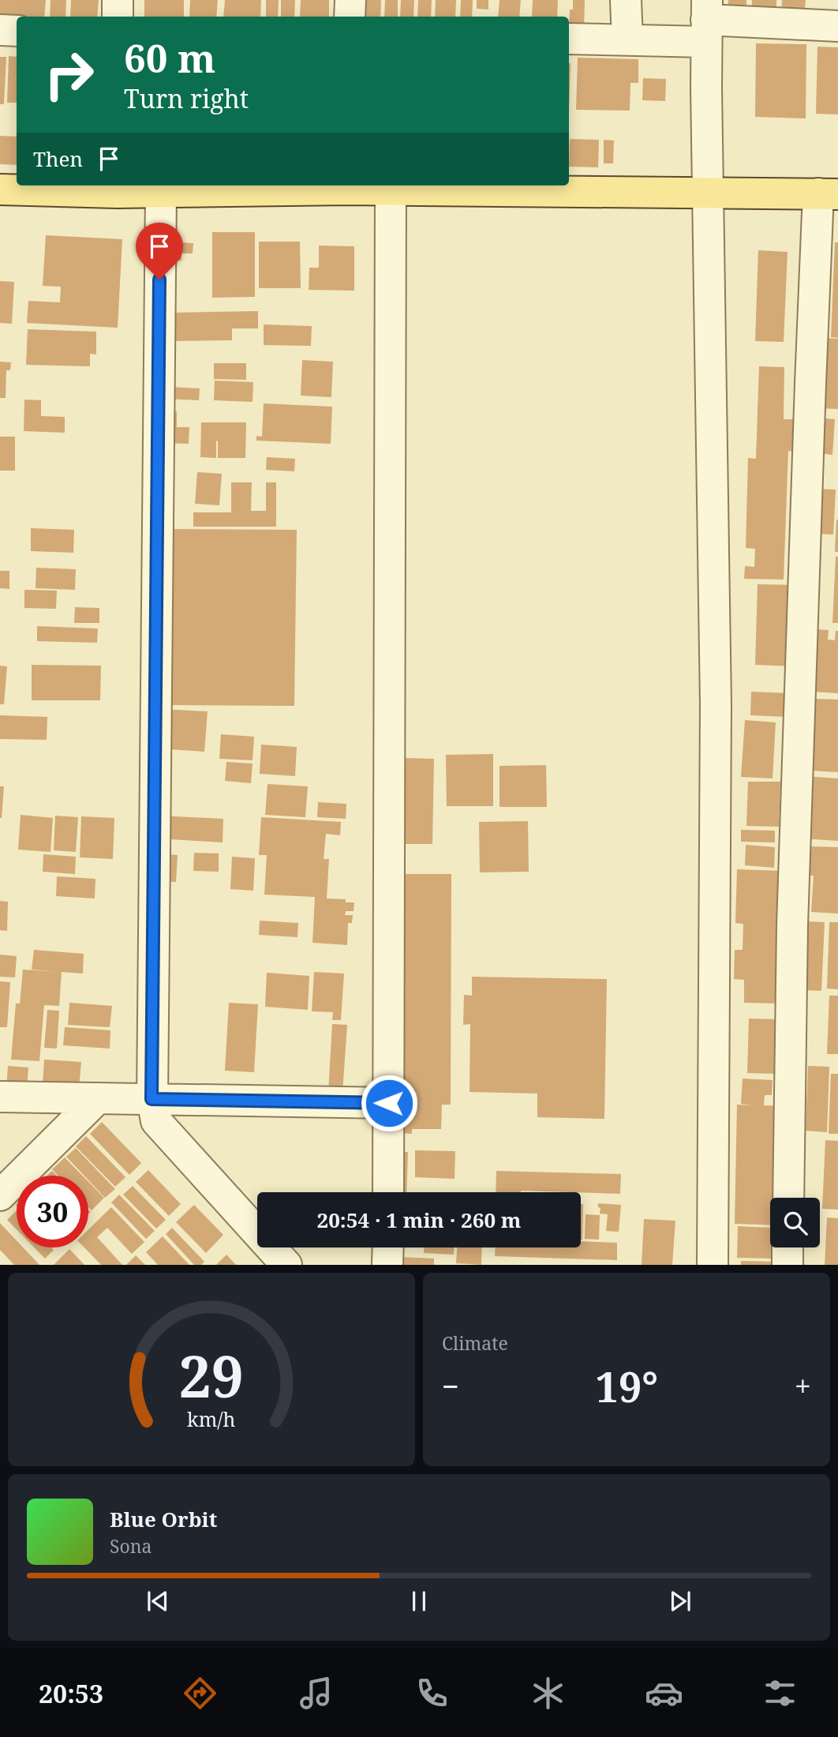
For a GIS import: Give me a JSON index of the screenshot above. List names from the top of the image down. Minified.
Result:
{"page":{"turn":["60 m","Turn right"],"then":"Then","limit":"30","trip":"20:54 · 1 min · 260 m","tile":"Climate","heat":["−","19°","+"],"song":["Blue Orbit","Sona"],"tabs":"20:53","gauge":["29","km/h"]}}
